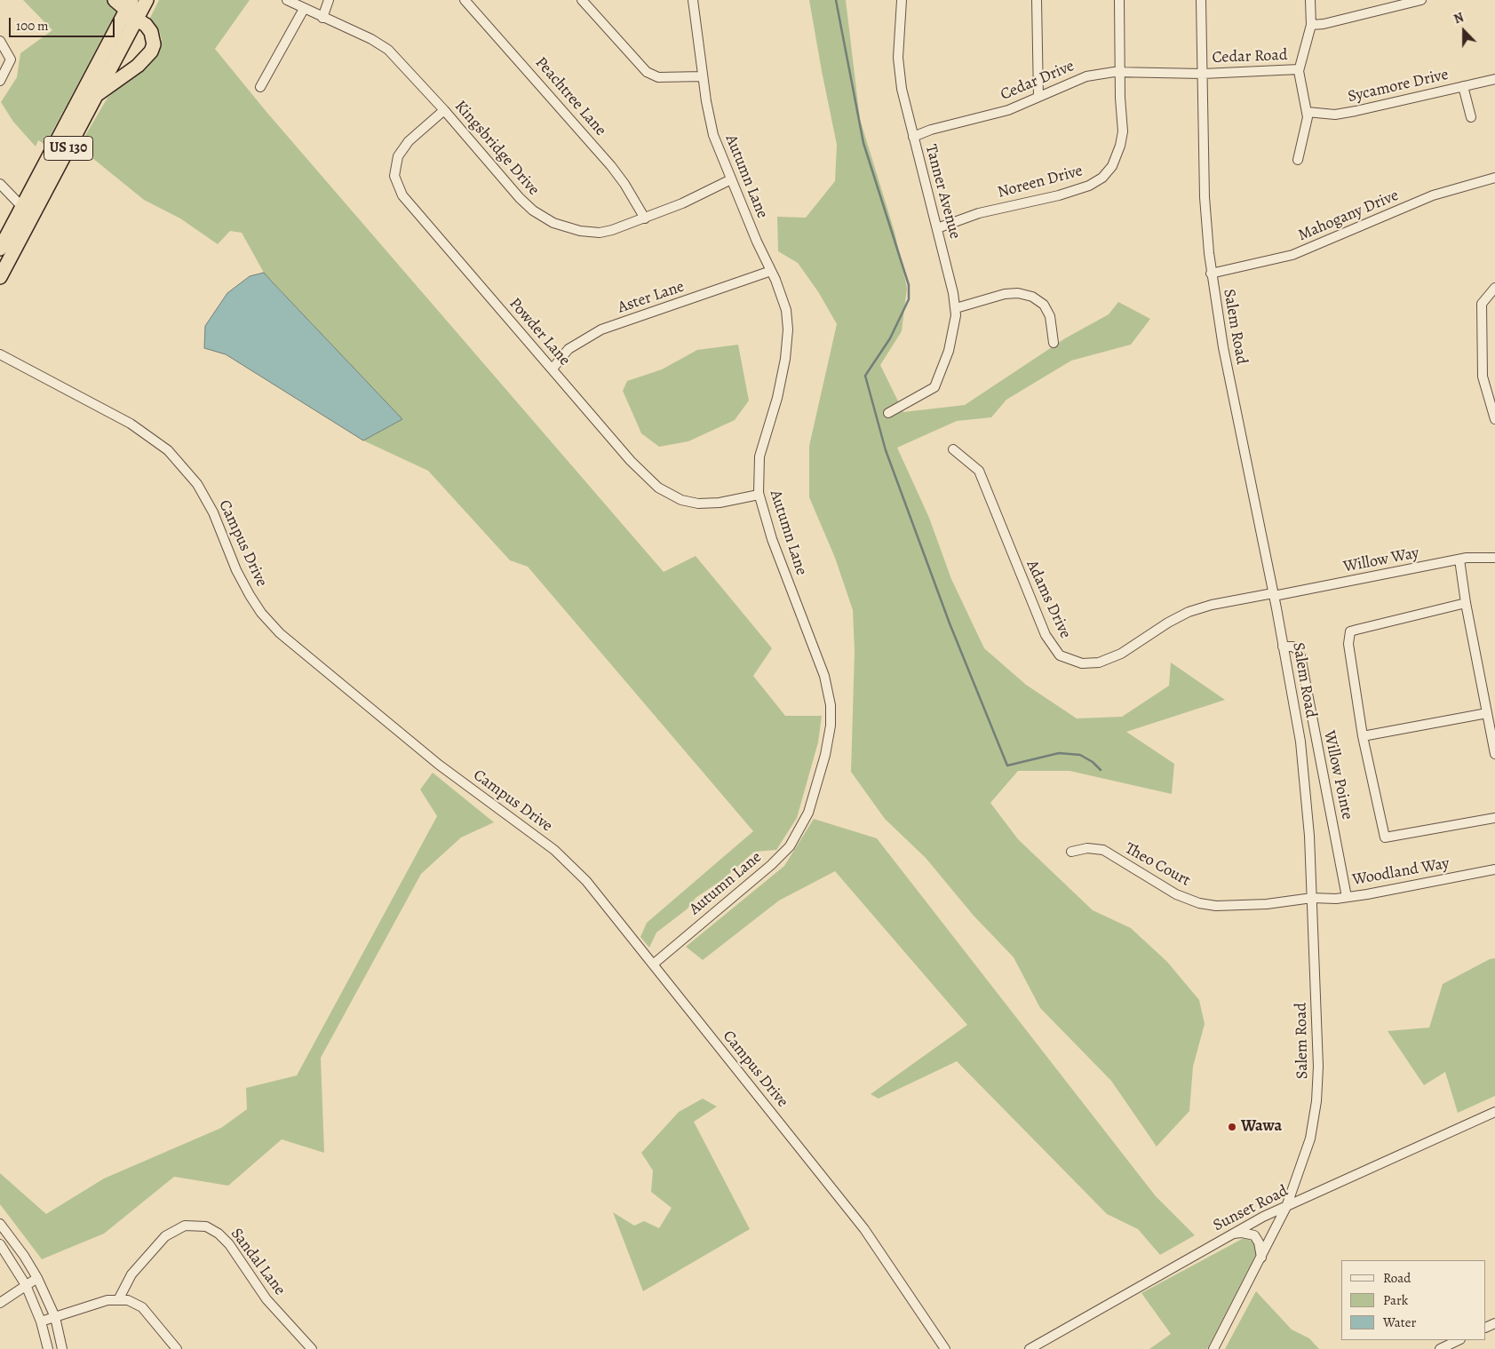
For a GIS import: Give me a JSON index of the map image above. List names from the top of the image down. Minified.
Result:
{"streets":{"highway":["US 130"],"street":["Cedar Road","Cedar Drive","Sycamore Drive","Peachtree Lane","Kingsbridge Drive","Autumn Lane","Noreen Drive","Tanner Avenue","Mahogany Drive","Aster Lane","Salem Road","Powder Lane","Campus Drive","Willow Way","Adams Drive","Willow Pointe","Theo Court","Woodland Way","Sunset Road","Sandal Lane"]},"crossings":[["Cedar Road","Cedar Drive"],["Cedar Road","Salem Road"],["Cedar Drive","Noreen Drive"],["Cedar Drive","Tanner Avenue"],["Cedar Drive","Salem Road"],["Peachtree Lane","Kingsbridge Drive"],["Kingsbridge Drive","Autumn Lane"],["Kingsbridge Drive","Powder Lane"],["Autumn Lane","Aster Lane"],["Autumn Lane","Powder Lane"],["Autumn Lane","Campus Drive"],["Noreen Drive","Tanner Avenue"],["Mahogany Drive","Salem Road"],["Aster Lane","Powder Lane"],["Salem Road","Willow Way"],["Salem Road","Adams Drive"],["Salem Road","Willow Pointe"],["Salem Road","Theo Court"],["Salem Road","Woodland Way"],["Salem Road","Sunset Road"],["Willow Way","Adams Drive"],["Willow Pointe","Woodland Way"],["Theo Court","Woodland Way"]],"places":["Wawa"],"legend":["Road","Park","Water"],"scale_bar":"100 m","north":"top"}
